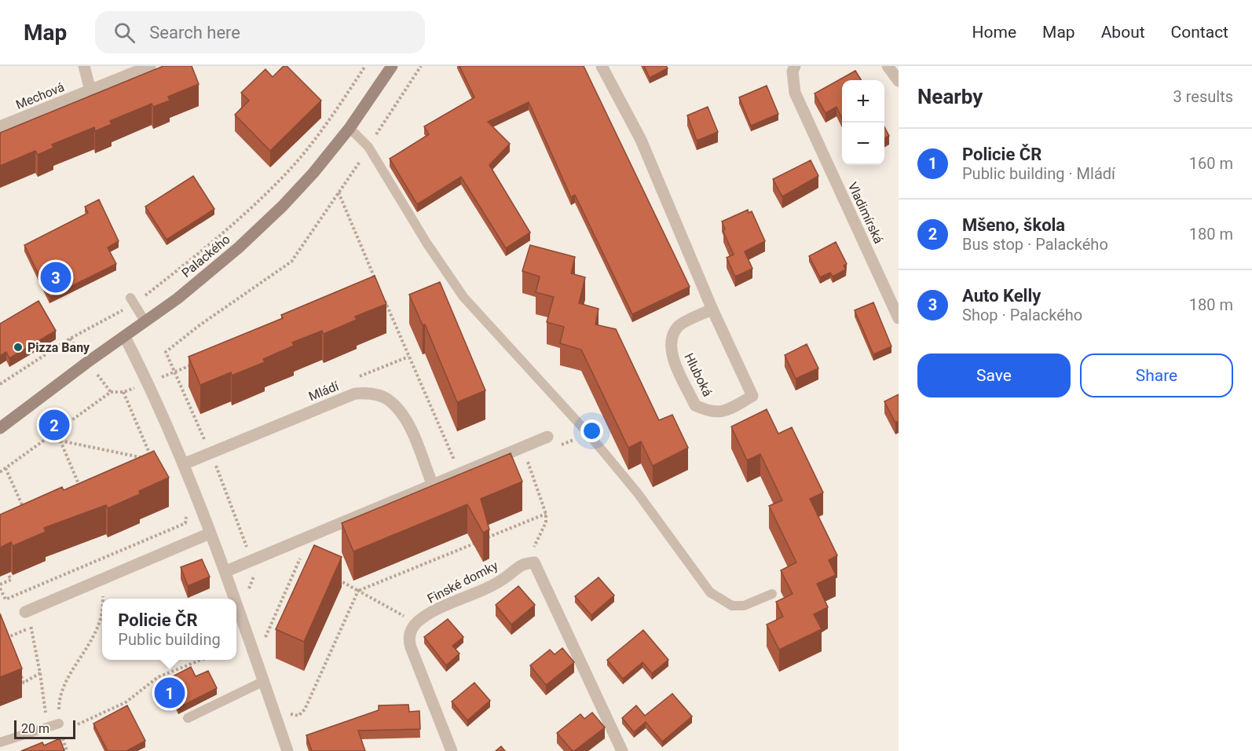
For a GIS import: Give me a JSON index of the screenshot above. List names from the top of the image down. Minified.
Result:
{"streets":{"street":["Mechová","Vladimírská","Palackého","Hluboká","Mládí","Finské domky"]},"places":["Pizza Bany"],"scale_bar":"20 m","page":{"header":"Map","search":"Search here","nav":["Home","Map","About","Contact"],"heading":["Nearby","3 results"],"map_buttons":["+","−"],"list":[{"mark":"1","name":"Policie ČR","note":"Public building · Mládí","value":"160 m"},{"mark":"2","name":"Mšeno, škola","note":"Bus stop · Palackého","value":"180 m"},{"mark":"3","name":"Auto Kelly","note":"Shop · Palackého","value":"180 m"}],"pins":["3","2","1"],"buttons":["Save","Share"],"popup":["Policie ČR","Public building"],"scale":"20 m"}}
